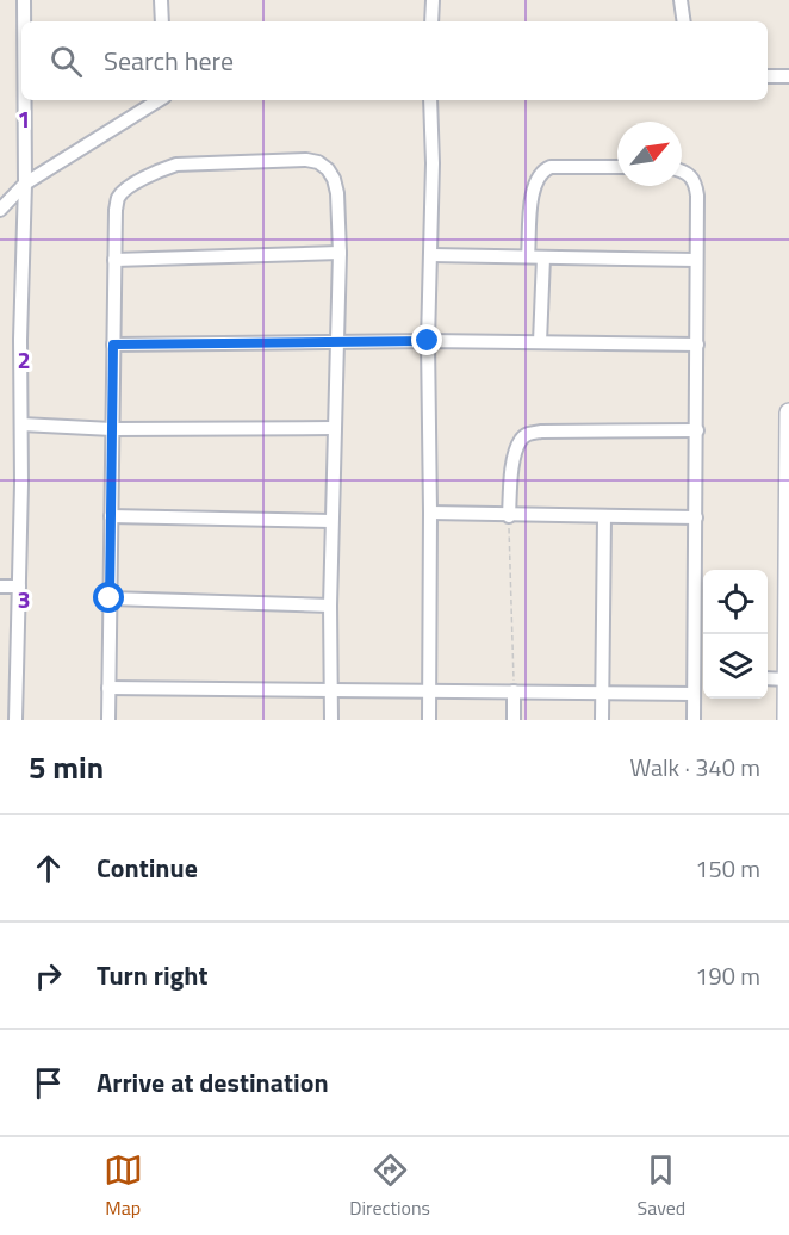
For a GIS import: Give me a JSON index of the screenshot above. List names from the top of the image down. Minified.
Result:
{"north":"top right","page":{"search":"Search here","heading":["5 min","Walk · 340 m"],"list":[["Continue","150 m"],["Turn right","190 m"],"Arrive at destination"],"nav":["Map","Directions","Saved"]},"grid":{"rows":["1","2","3"]}}
